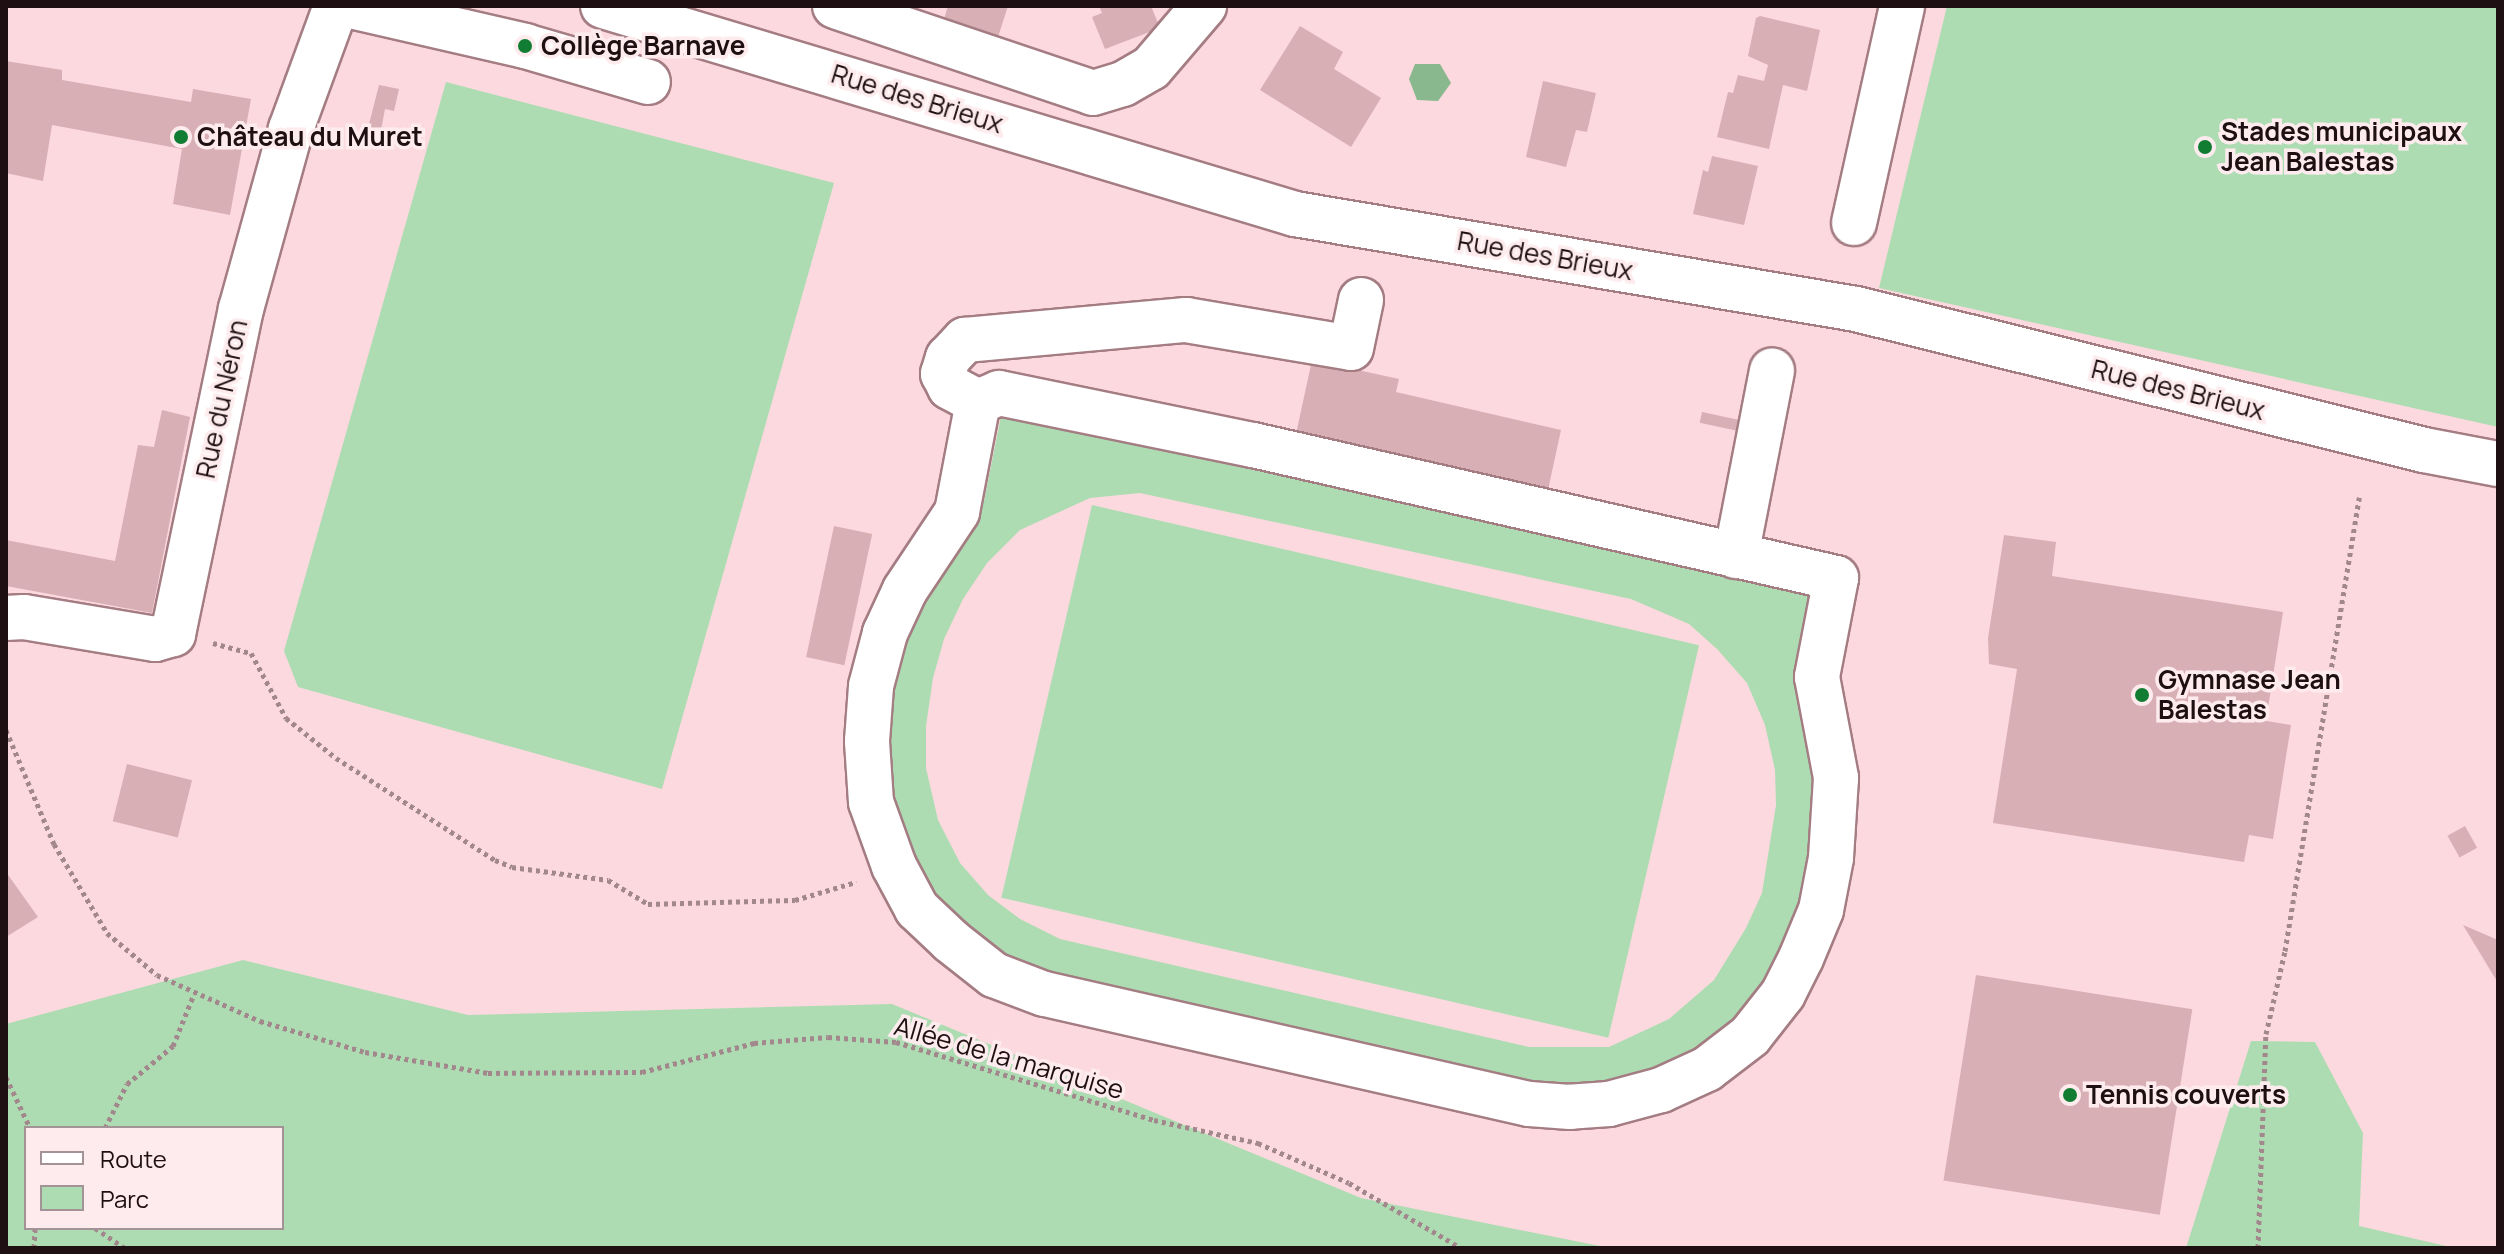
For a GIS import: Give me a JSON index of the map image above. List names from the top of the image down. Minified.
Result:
{"streets":{"street":["Rue des Brieux","Rue du Néron"],"path":["Allée de la marquise"]},"places":["Collège Barnave","Château du Muret","Stades municipaux Jean Balestas","Gymnase Jean Balestas","Tennis couverts"],"legend":["Route","Parc"]}
